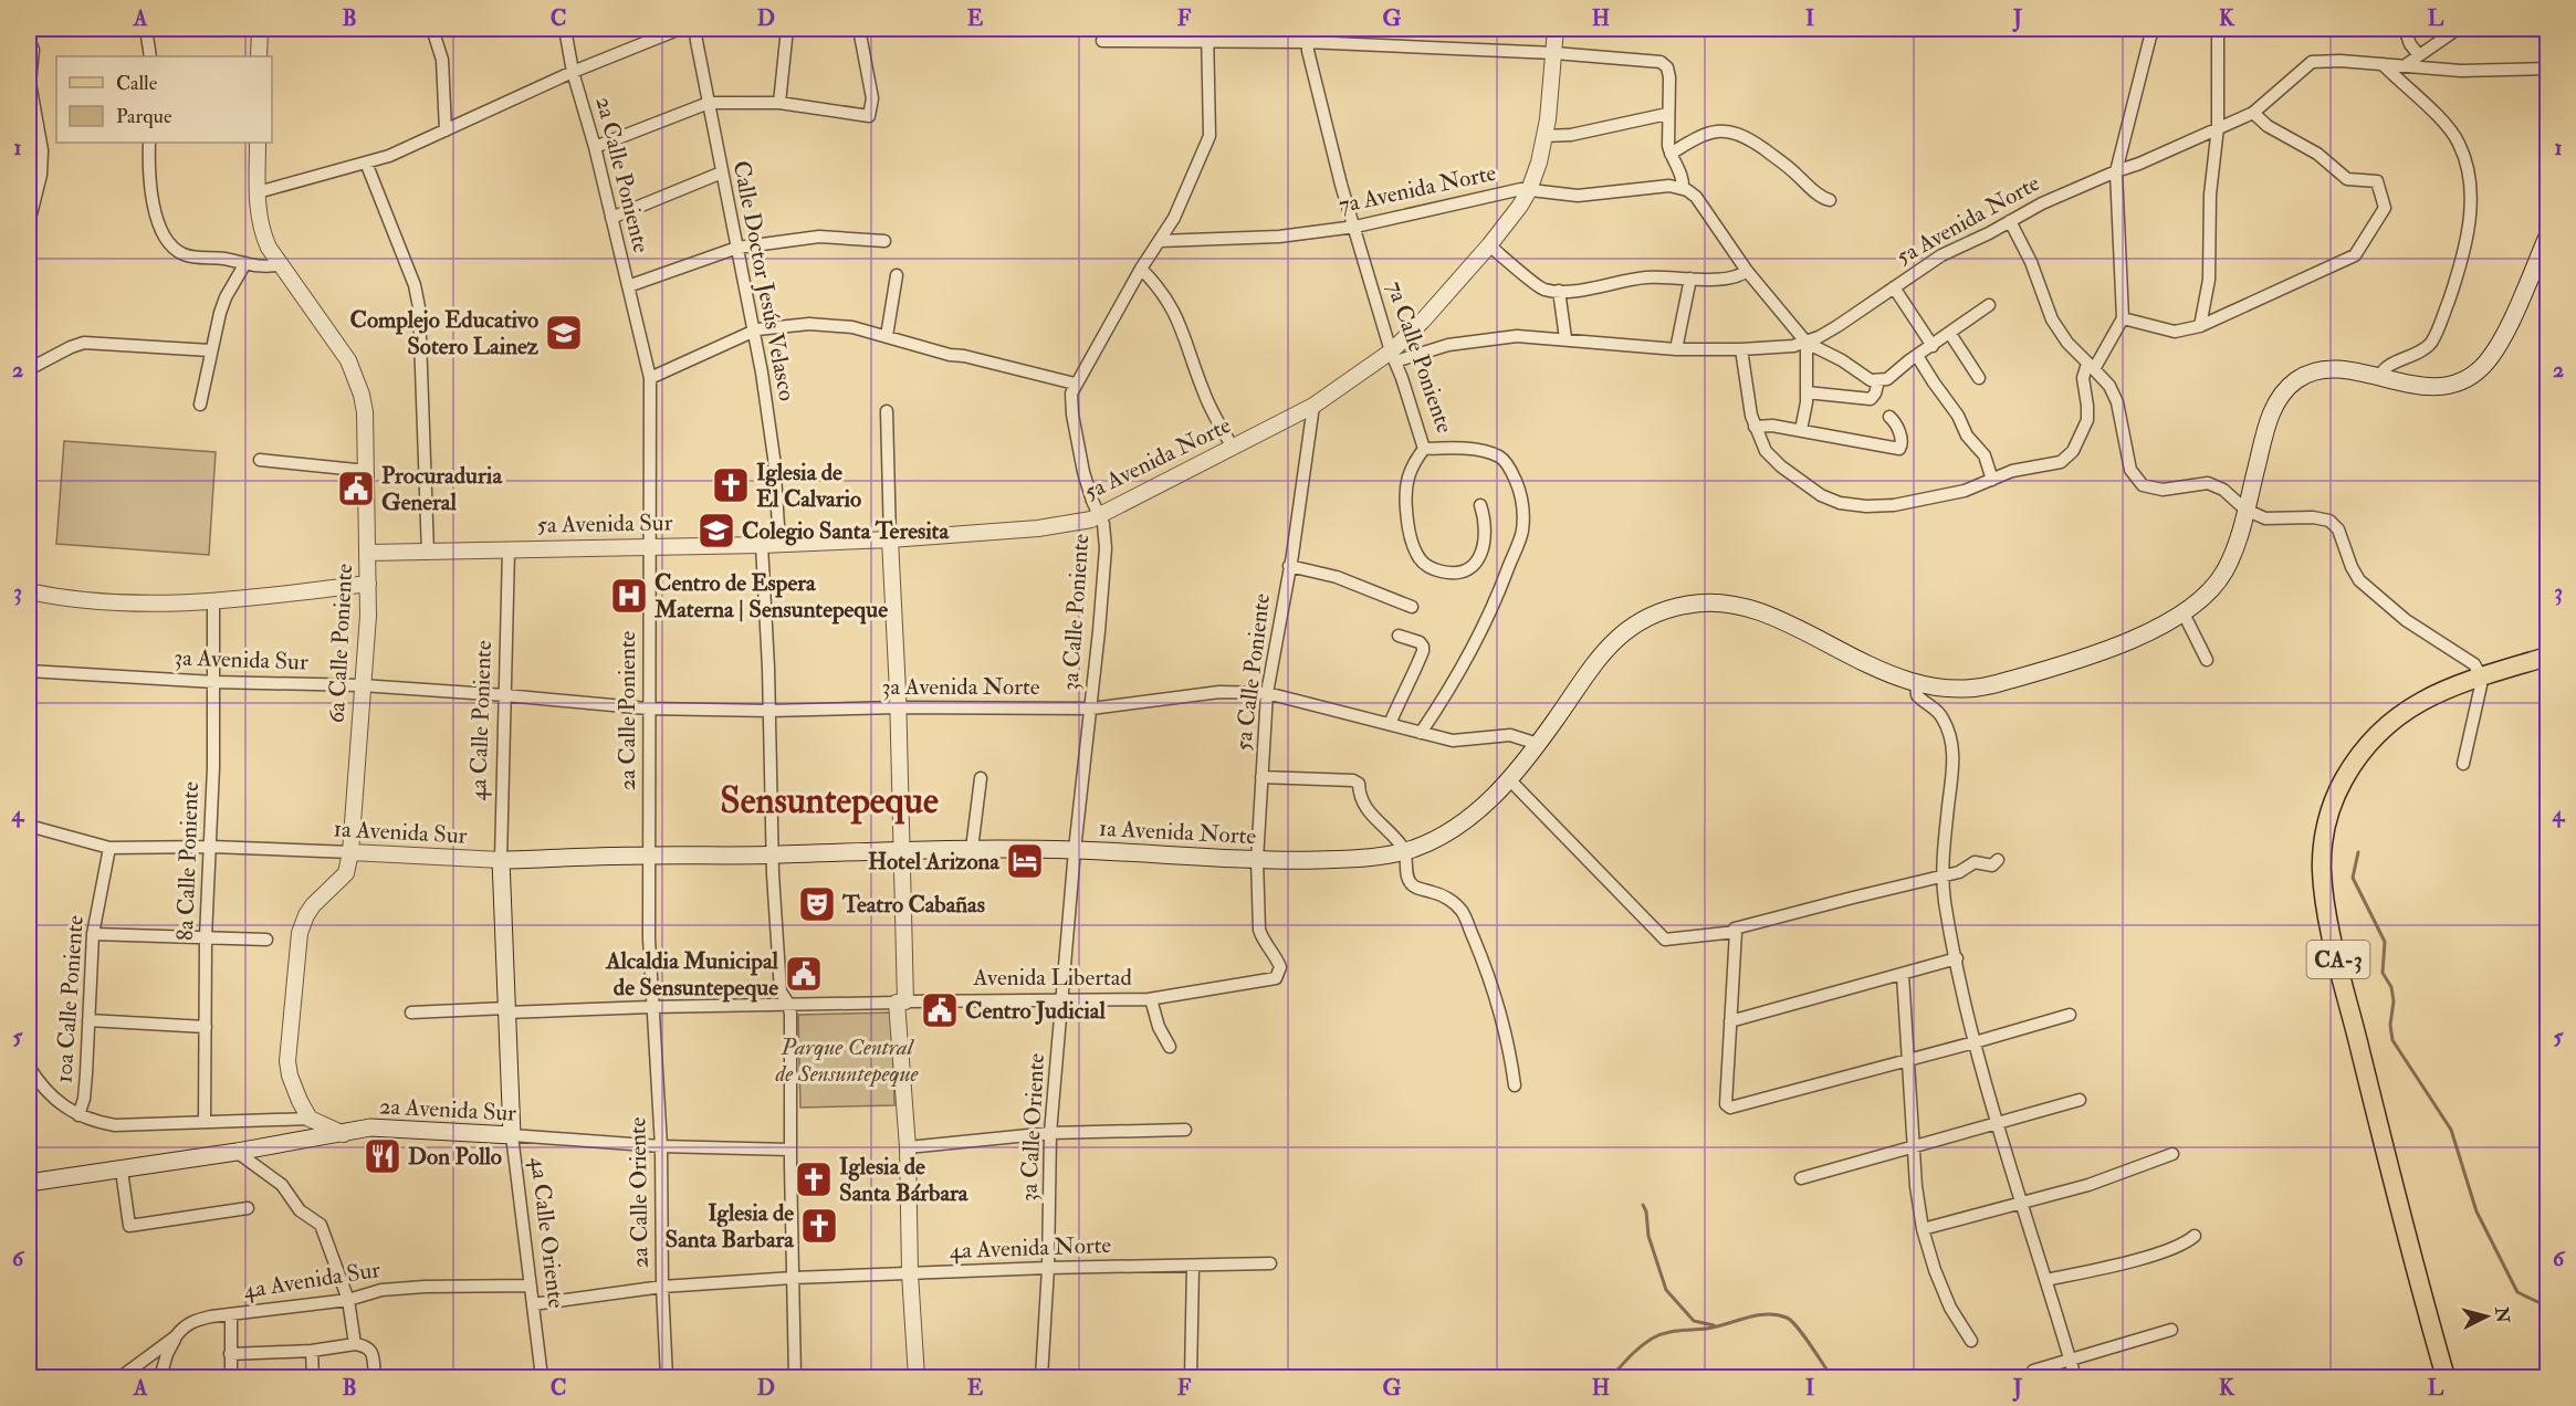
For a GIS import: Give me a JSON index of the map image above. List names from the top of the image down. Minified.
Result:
{"streets":{"main road":["4a Calle Poniente","1a Avenida Sur","1a Avenida Norte","CA-3","2a Avenida Sur","4a Calle Oriente"],"street":["2a Calle Poniente","7a Avenida Norte","5a Avenida Norte","Calle Doctor Jesús Velasco","7a Calle Poniente","5a Avenida Sur","3a Calle Poniente","6a Calle Poniente","3a Avenida Sur","5a Calle Poniente","3a Avenida Norte","8a Calle Poniente","Avenida Libertad","10a Calle Poniente","3a Calle Oriente","2a Calle Oriente","4a Avenida Norte","4a Avenida Sur"]},"crossings":[["2a Calle Poniente","5a Avenida Sur"],["2a Calle Poniente","3a Avenida Sur"],["2a Calle Poniente","1a Avenida Sur"],["2a Calle Poniente","Avenida Libertad"],["2a Calle Poniente","2a Calle Oriente"],["7a Avenida Norte","7a Calle Poniente"],["7a Avenida Norte","3a Calle Poniente"],["5a Avenida Norte","Calle Doctor Jesús Velasco"],["5a Avenida Norte","7a Calle Poniente"],["5a Avenida Norte","5a Avenida Sur"],["5a Avenida Norte","3a Calle Poniente"],["5a Avenida Norte","5a Calle Poniente"],["7a Calle Poniente","3a Avenida Norte"],["5a Avenida Sur","6a Calle Poniente"],["5a Avenida Sur","4a Calle Poniente"],["3a Calle Poniente","3a Avenida Norte"],["3a Calle Poniente","1a Avenida Norte"],["3a Calle Poniente","Avenida Libertad"],["3a Calle Poniente","3a Calle Oriente"],["6a Calle Poniente","3a Avenida Sur"],["6a Calle Poniente","1a Avenida Sur"],["3a Avenida Sur","3a Avenida Norte"],["3a Avenida Sur","4a Calle Poniente"],["3a Avenida Sur","8a Calle Poniente"],["5a Calle Poniente","3a Avenida Norte"],["5a Calle Poniente","1a Avenida Norte"],["5a Calle Poniente","Avenida Libertad"],["4a Calle Poniente","1a Avenida Sur"],["4a Calle Poniente","Avenida Libertad"],["4a Calle Poniente","4a Calle Oriente"],["1a Avenida Sur","1a Avenida Norte"],["1a Avenida Sur","8a Calle Poniente"],["1a Avenida Sur","10a Calle Poniente"],["Avenida Libertad","3a Calle Oriente"],["Avenida Libertad","2a Calle Oriente"],["Avenida Libertad","4a Calle Oriente"],["2a Avenida Sur","2a Calle Oriente"],["2a Avenida Sur","4a Calle Oriente"],["3a Calle Oriente","4a Avenida Norte"],["4a Calle Oriente","4a Avenida Sur"]],"districts":["Sensuntepeque"],"parks":["Parque Central de Sensuntepeque"],"places":{"school or university":["Complejo Educativo Sotero Lainez","Colegio Santa Teresita"],"church":["Iglesia de El Calvario","Iglesia de Santa Bárbara","Iglesia de Santa Barbara"],"public building":["Procuraduria General","Alcaldia Municipal de Sensuntepeque","Centro Judicial"],"hospital":["Centro de Espera Materna | Sensuntepeque"],"hotel":["Hotel Arizona"],"theatre":["Teatro Cabañas"],"restaurant":["Don Pollo"]},"legend":["Calle","Parque"],"north":"right","grid":{"columns":["A","B","C","D","E","F","G","H","I","J","K","L"],"rows":["1","2","3","4","5","6"]}}
